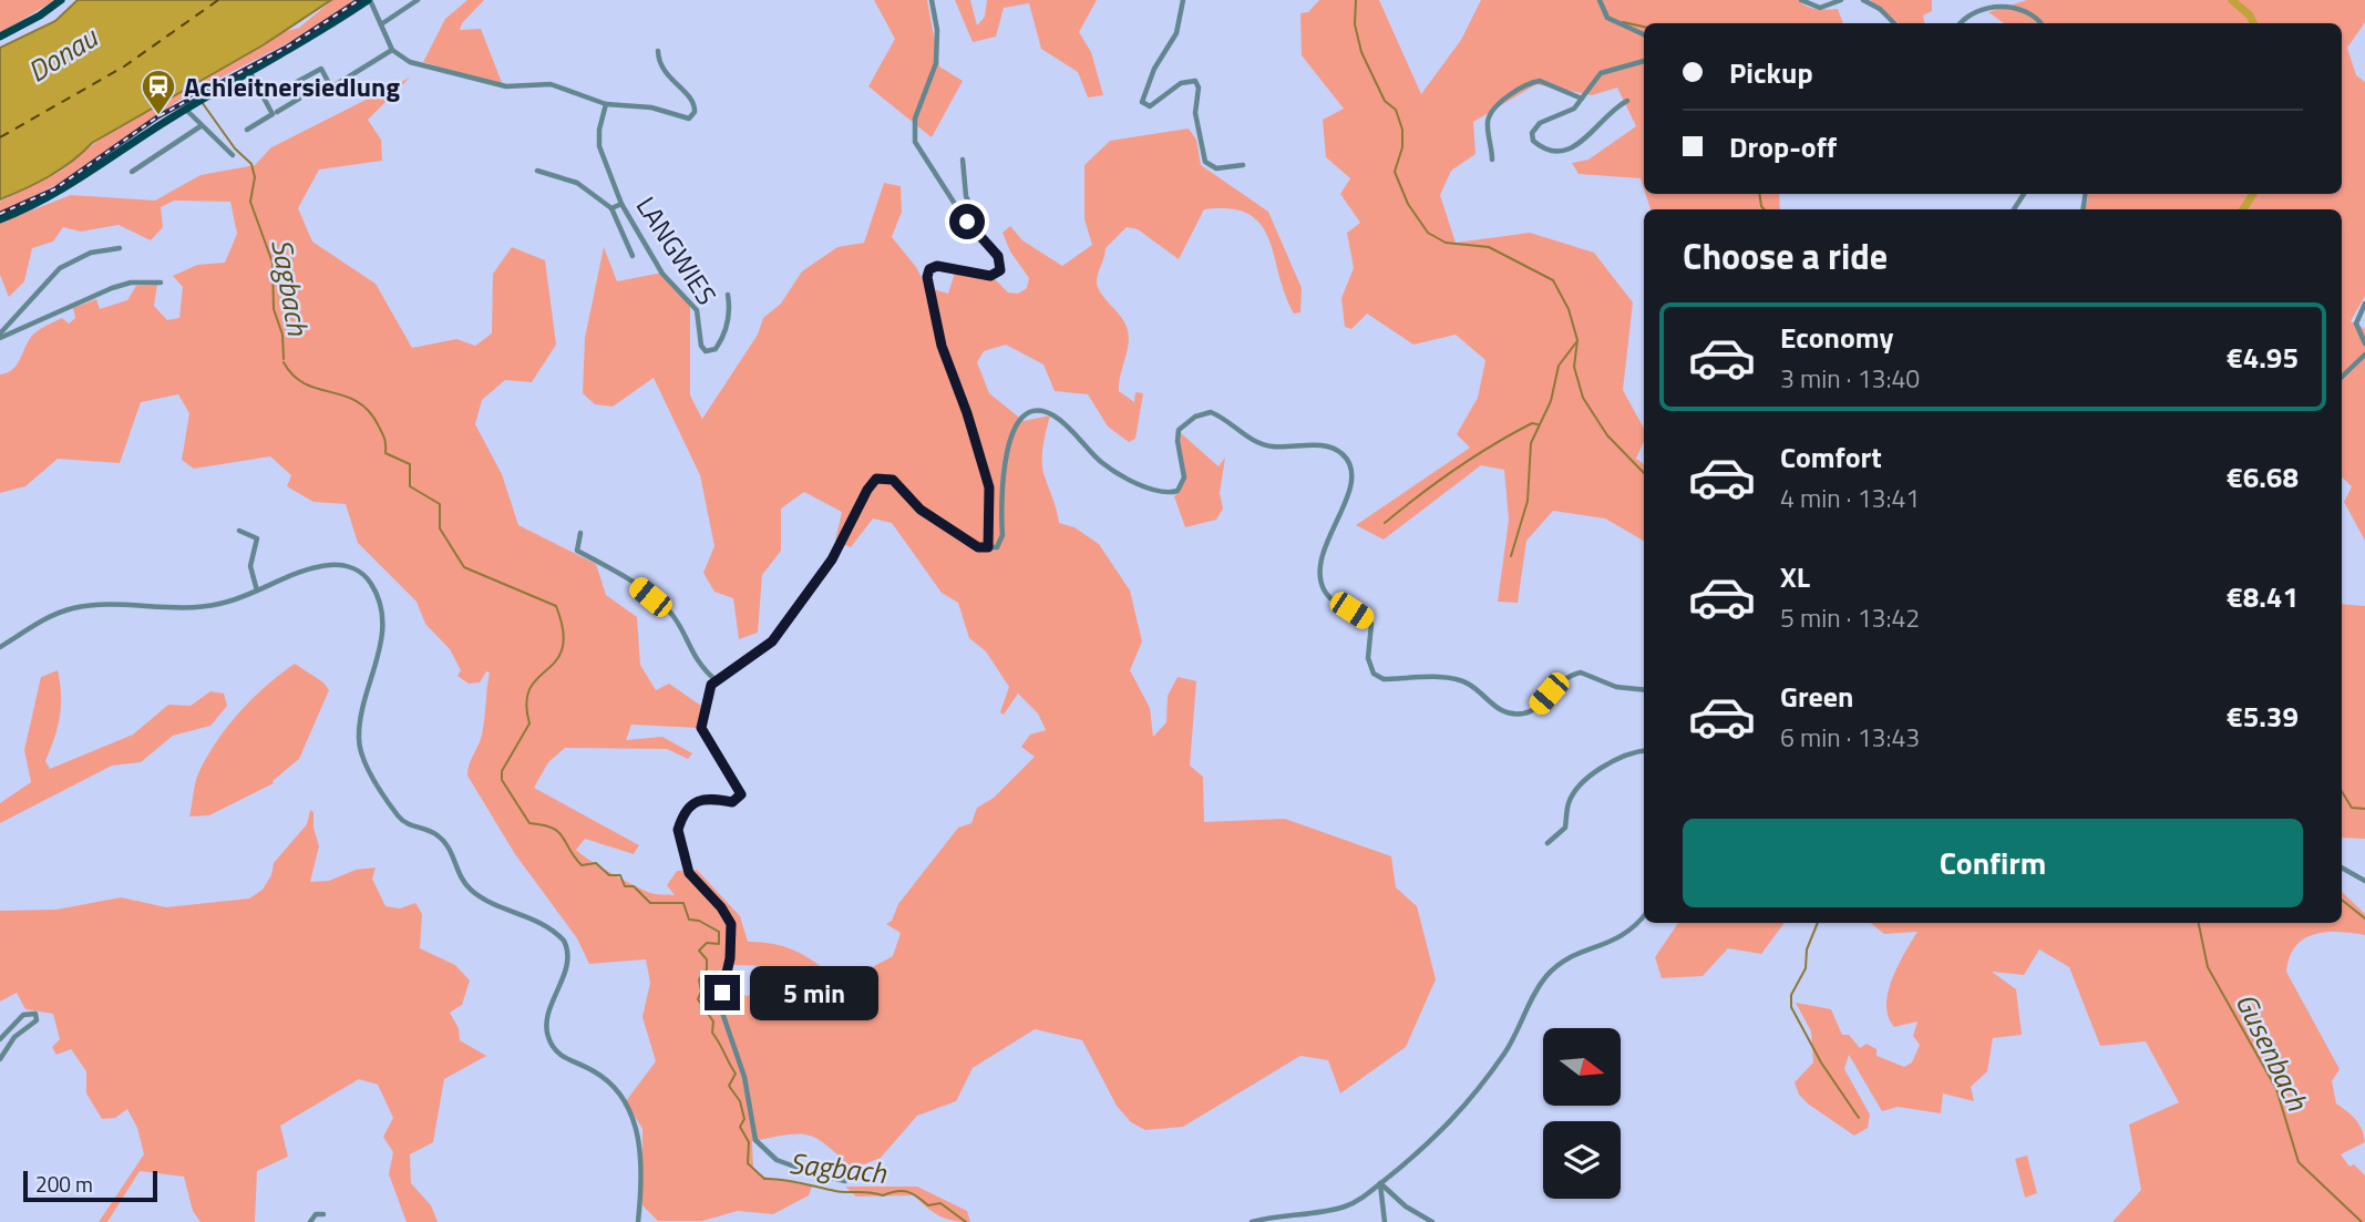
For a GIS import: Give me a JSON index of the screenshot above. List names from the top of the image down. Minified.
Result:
{"streets":{"street":["LANGWIES"]},"water":["Donau","Sagbach","Gusenbach"],"places":{"station":["Achleitnersiedlung"]},"scale_bar":"200 m","north":"right","page":{"banner":["Pickup","Drop-off"],"heading":"Choose a ride","list":[{"name":"Economy","note":"3 min · 13:40","value":"€4.95"},{"name":"Comfort","note":"4 min · 13:41","value":"€6.68"},{"name":"XL","note":"5 min · 13:42","value":"€8.41"},{"name":"Green","note":"6 min · 13:43","value":"€5.39"}],"buttons":"Confirm","bubble":"5 min","scale":"200 m"}}
